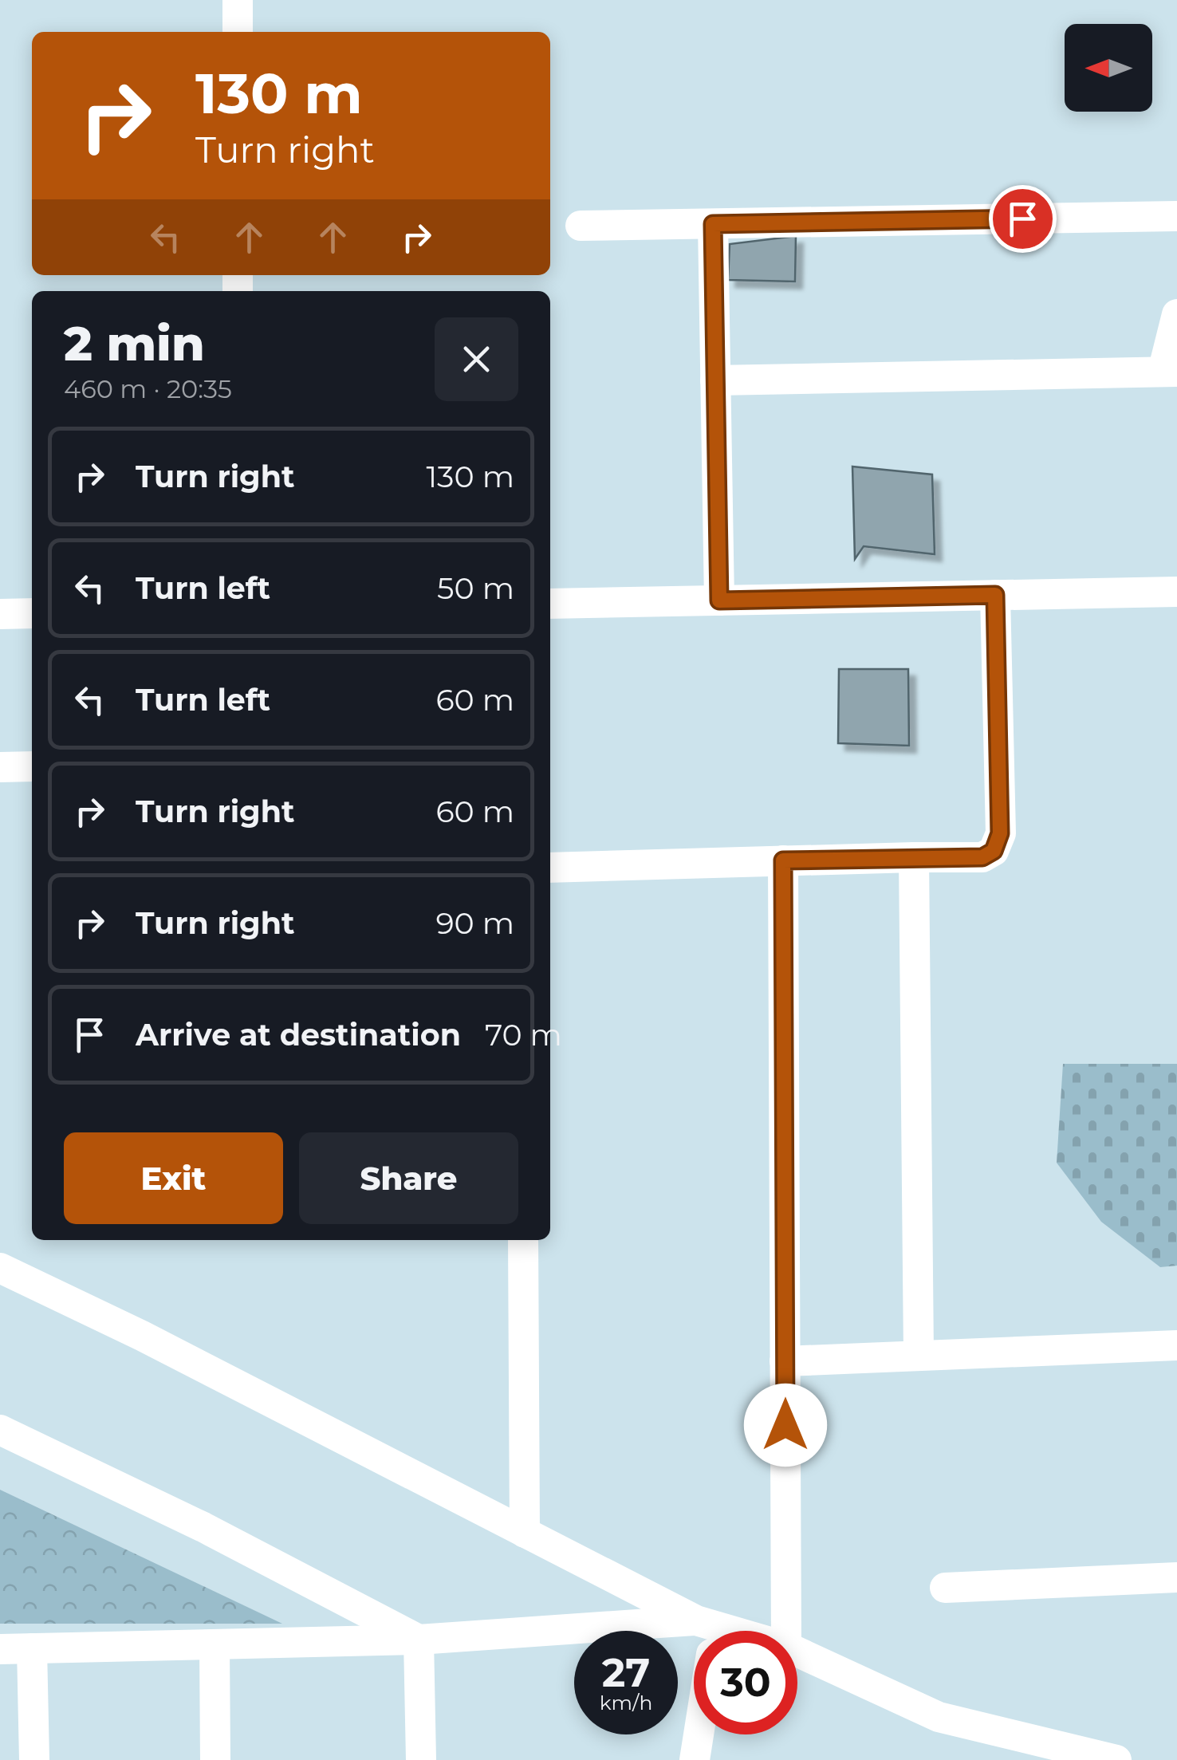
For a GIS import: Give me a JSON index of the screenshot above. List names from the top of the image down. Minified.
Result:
{"north":"left","page":{"turn":["130 m","Turn right"],"heading":["2 min","460 m · 20:35"],"list":[{"name":"Turn right","value":"130 m"},{"name":"Turn left","value":"50 m"},{"name":"Turn left","value":"60 m"},{"name":"Turn right","value":"60 m"},{"name":"Turn right","value":"90 m"},{"name":"Arrive at destination","value":"70 m"}],"buttons":["Exit","Share"],"speed":"27 km/h","limit":"30"}}
